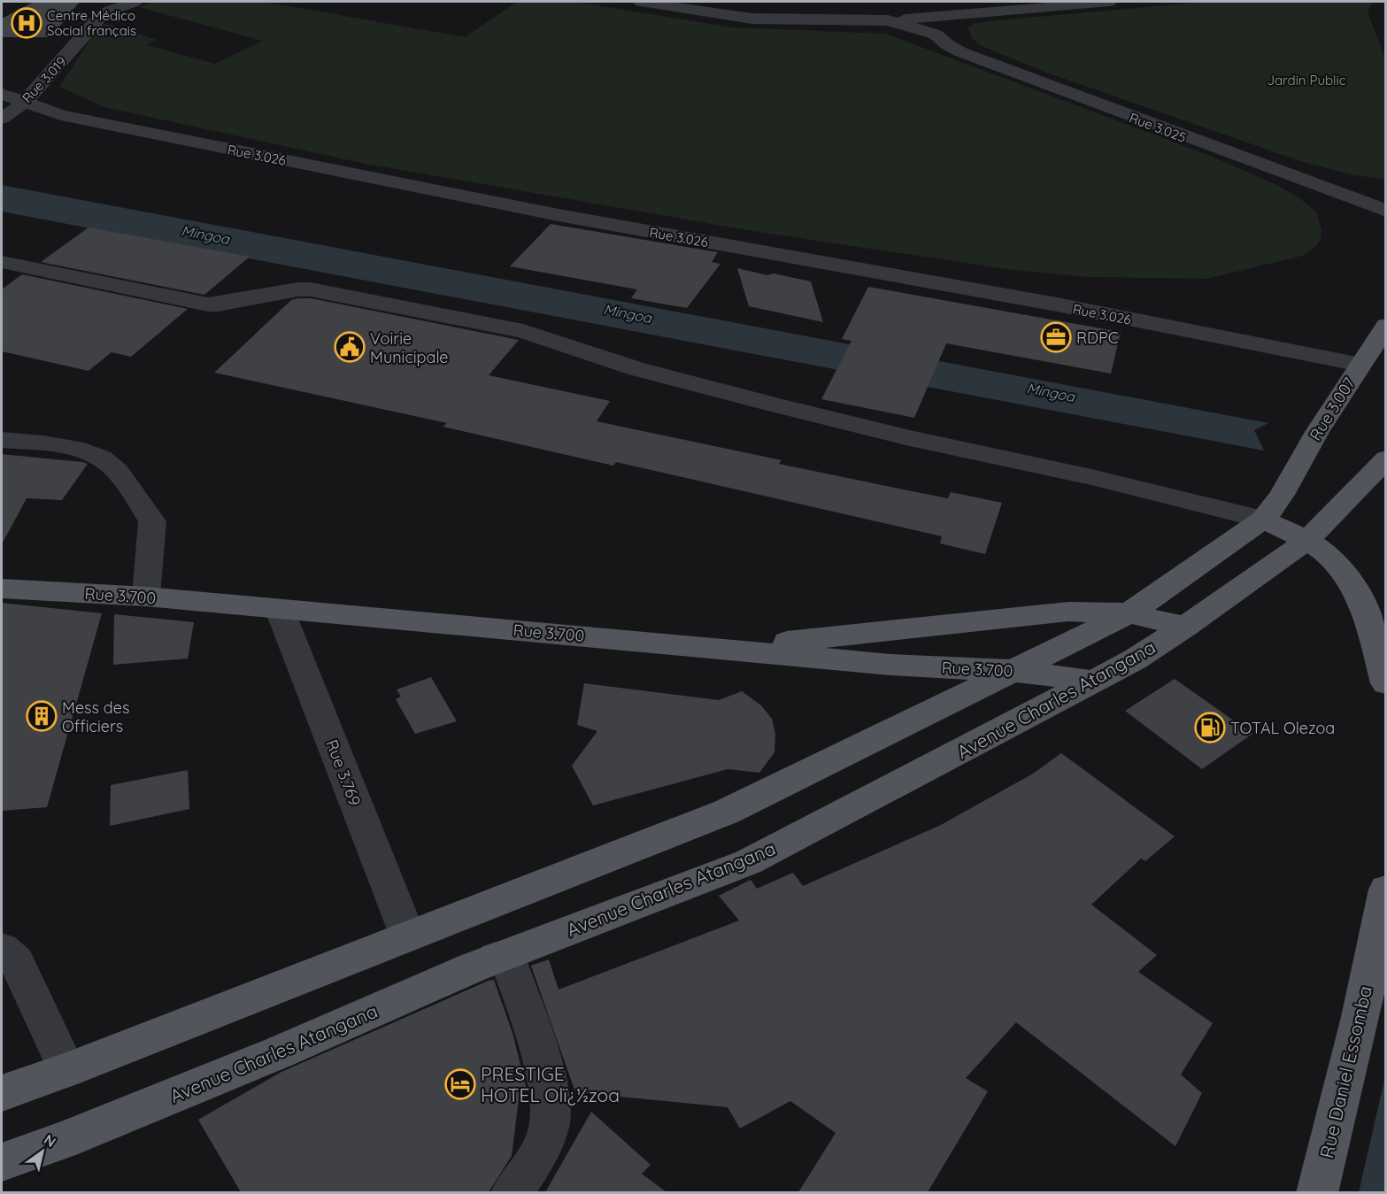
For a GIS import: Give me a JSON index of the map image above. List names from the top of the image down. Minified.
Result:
{"streets":{"main road":["Rue 3.007","Rue 3.700","Avenue Charles Atangana","Rue Daniel Essomba"],"street":["Rue 3.019","Rue 3.025","Rue 3.026","Rue 3.769"]},"crossings":[["Rue 3.019","Rue 3.026"],["Rue 3.026","Rue 3.007"],["Rue 3.700","Avenue Charles Atangana"],["Rue 3.700","Rue 3.769"]],"water":["Mingoa"],"parks":["Jardin Public"],"places":{"hospital":["Centre Médico Social français"],"office":["RDPC"],"public building":["Voirie Municipale"],"building":["Mess des Officiers"],"fuel station":["TOTAL Olezoa"],"hotel":["PRESTIGE HOTEL Olï¿½zoa"]},"north":"top right"}
